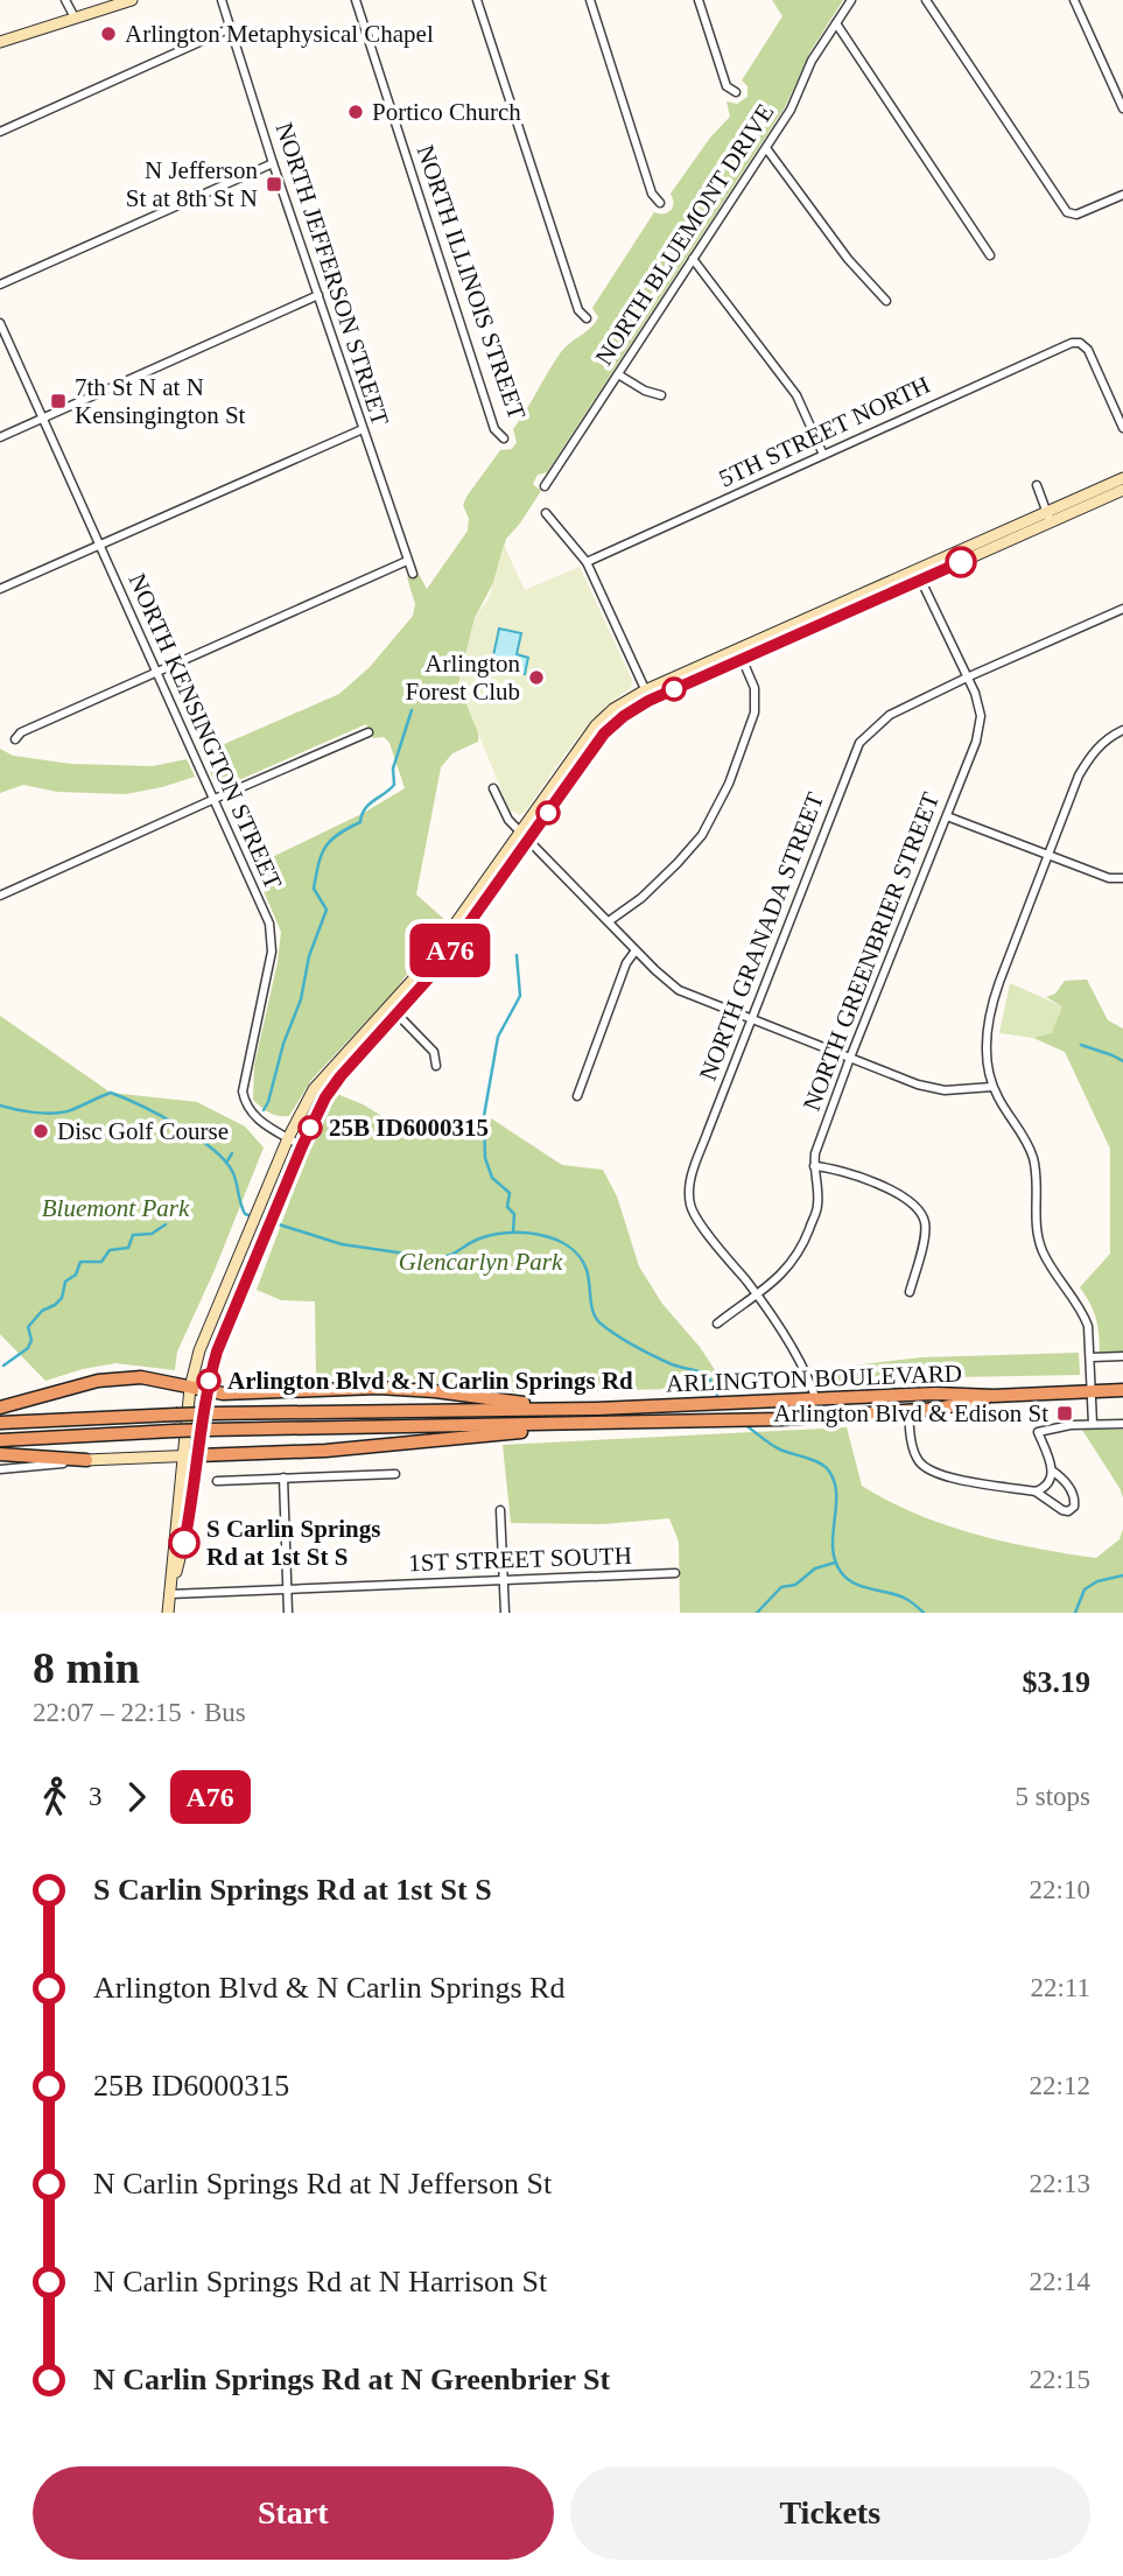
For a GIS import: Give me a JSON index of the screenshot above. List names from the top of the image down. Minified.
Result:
{"streets":{"highway":["ARLINGTON BOULEVARD"],"street":["NORTH BLUEMONT DRIVE","NORTH JEFFERSON STREET","NORTH ILLINOIS STREET","5TH STREET NORTH","NORTH KENSINGTON STREET","NORTH GRANADA STREET","NORTH GREENBRIER STREET","1ST STREET SOUTH"]},"crossings":[["NORTH GRANADA STREET","NORTH GREENBRIER STREET"],["NORTH GRANADA STREET","ARLINGTON BOULEVARD"]],"parks":["Bluemont Park","Glencarlyn Park"],"places":{"other":["Arlington Metaphysical Chapel","Portico Church","Arlington Forest Club","25B ID6000315","Disc Golf Course","Arlington Blvd & N Carlin Springs Rd","S Carlin Springs Rd at 1st St S"],"transit":["N Jefferson St at 8th St N","7th St N at N Kensingington St","Arlington Blvd & Edison St"]},"lines":["bus line A76"],"page":{"on_map":"A76","heading":["8 min","22:07 – 22:15 · Bus","$3.19"],"legs":["3","A76","5 stops"],"list":[{"name":"S Carlin Springs Rd at 1st St S","value":"22:10"},{"name":"Arlington Blvd & N Carlin Springs Rd","value":"22:11"},{"name":"25B ID6000315","value":"22:12"},{"name":"N Carlin Springs Rd at N Jefferson St","value":"22:13"},{"name":"N Carlin Springs Rd at N Harrison St","value":"22:14"},{"name":"N Carlin Springs Rd at N Greenbrier St","value":"22:15"}],"buttons":["Start","Tickets"]}}
